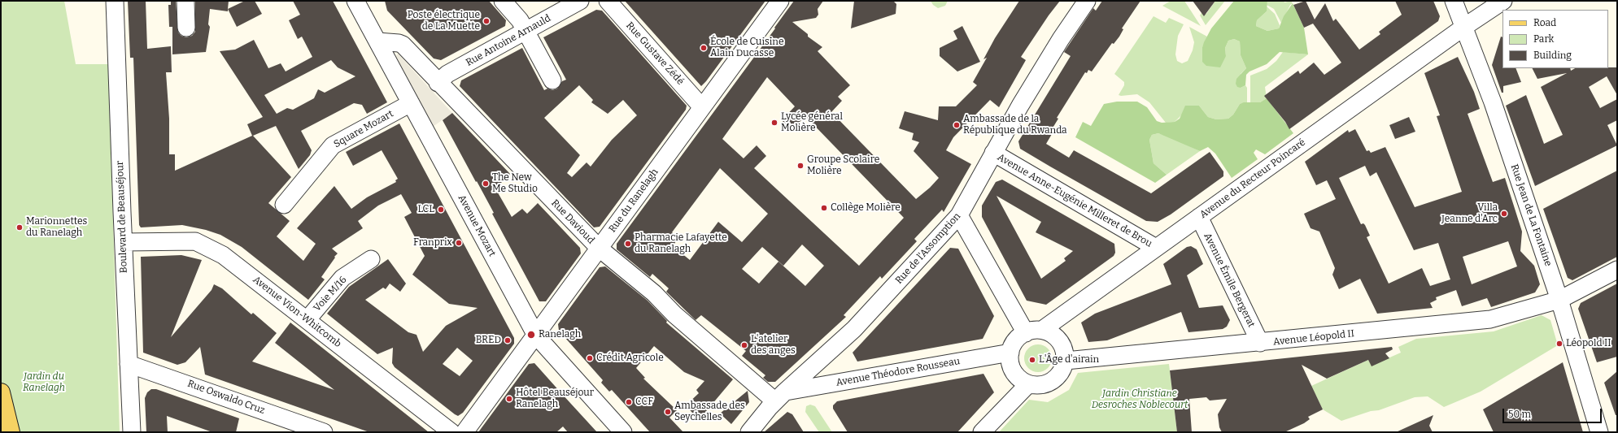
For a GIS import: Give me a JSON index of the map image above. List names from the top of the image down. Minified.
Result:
{"streets":{"street":["Rue Antoine Arnauld","Rue Gustave Zédé","Square Mozart","Avenue du Recteur Poincaré","Rue du Ranelagh","Avenue Anne-Eugénie Milleret de Brou","Rue Jean de La Fontaine","Boulevard de Beauséjour","Rue Davioud","Avenue Mozart","Rue de l'Assomption","Avenue Émile Bergerat","Voie M/16","Avenue Vion-Whitcomb","Avenue Léopold II","Avenue Théodore Rousseau","Rue Oswaldo Cruz"]},"crossings":[["Rue Antoine Arnauld","Rue Davioud"],["Rue Gustave Zédé","Rue du Ranelagh"],["Square Mozart","Avenue Mozart"],["Avenue du Recteur Poincaré","Avenue Anne-Eugénie Milleret de Brou"],["Avenue du Recteur Poincaré","Rue Jean de La Fontaine"],["Avenue du Recteur Poincaré","Avenue Émile Bergerat"],["Avenue du Recteur Poincaré","Avenue Léopold II"],["Avenue du Recteur Poincaré","Avenue Théodore Rousseau"],["Rue du Ranelagh","Rue Davioud"],["Rue du Ranelagh","Avenue Mozart"],["Avenue Anne-Eugénie Milleret de Brou","Rue de l'Assomption"],["Rue Jean de La Fontaine","Avenue Léopold II"],["Boulevard de Beauséjour","Avenue Vion-Whitcomb"],["Boulevard de Beauséjour","Rue Oswaldo Cruz"],["Rue Davioud","Avenue Mozart"],["Rue Davioud","Rue de l'Assomption"],["Rue Davioud","Avenue Théodore Rousseau"],["Rue de l'Assomption","Avenue Théodore Rousseau"],["Avenue Émile Bergerat","Avenue Léopold II"],["Voie M/16","Avenue Vion-Whitcomb"],["Avenue Léopold II","Avenue Théodore Rousseau"]],"parks":["Jardin du Ranelagh","Jardin Christiane Desroches Noblecourt"],"places":["Poste électrique de La Muette","École de Cuisine Alain Ducasse","Lycée général Molière","Ambassade de la République du Rwanda","Groupe Scolaire Molière","The New Me Studio","Collège Molière","LCL","Villa Jeanne d'Arc","Marionnettes du Ranelagh","Franprix","Pharmacie Lafayette du Ranelagh","Ranelagh","BRED","Léopold II","L'atelier des anges","Crédit Agricole","L'Âge d'airain","Hôtel Beauséjour Ranelagh","CCF","Ambassade des Seychelles"],"legend":["Road","Park","Building"],"scale_bar":"50 m"}
